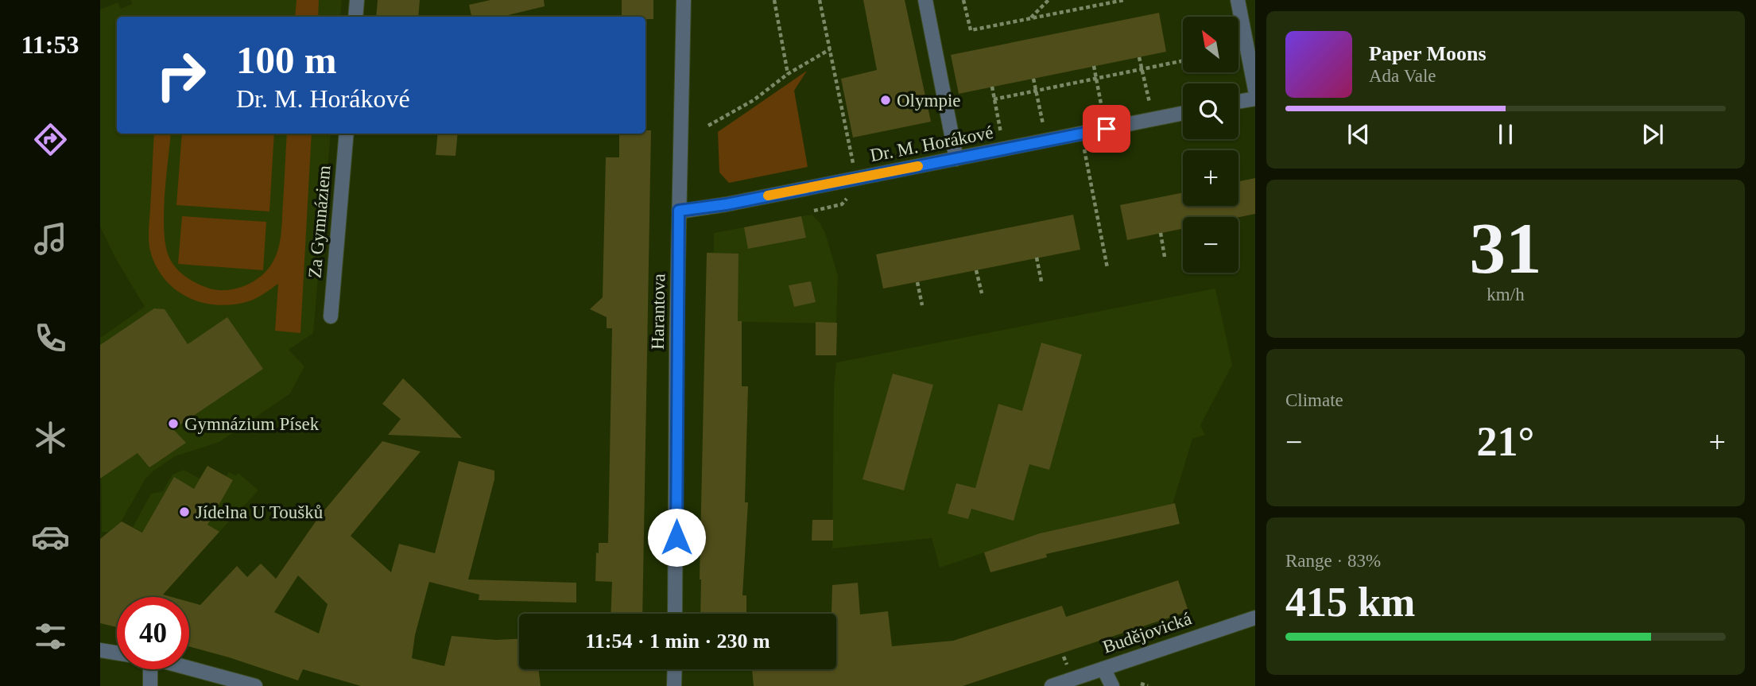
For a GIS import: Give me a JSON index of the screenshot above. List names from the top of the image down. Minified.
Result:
{"streets":{"street":["Dr. M. Horákové","Za Gymnáziem","Harantova","Budějovická"]},"crossings":[["Dr. M. Horákové","Harantova"]],"places":["Olympie","Gymnázium Písek","Jídelna U Toušků"],"north":"top left","page":{"tabs":"11:53","map_buttons":["+","−"],"turn":["100 m","Dr. M. Horákové"],"song":["Paper Moons","Ada Vale"],"tile":[["31","km/h"],"Climate",["Range · 83%","415 km"]],"heat":["−","21°","+"],"limit":"40","trip":"11:54 · 1 min · 230 m"}}
